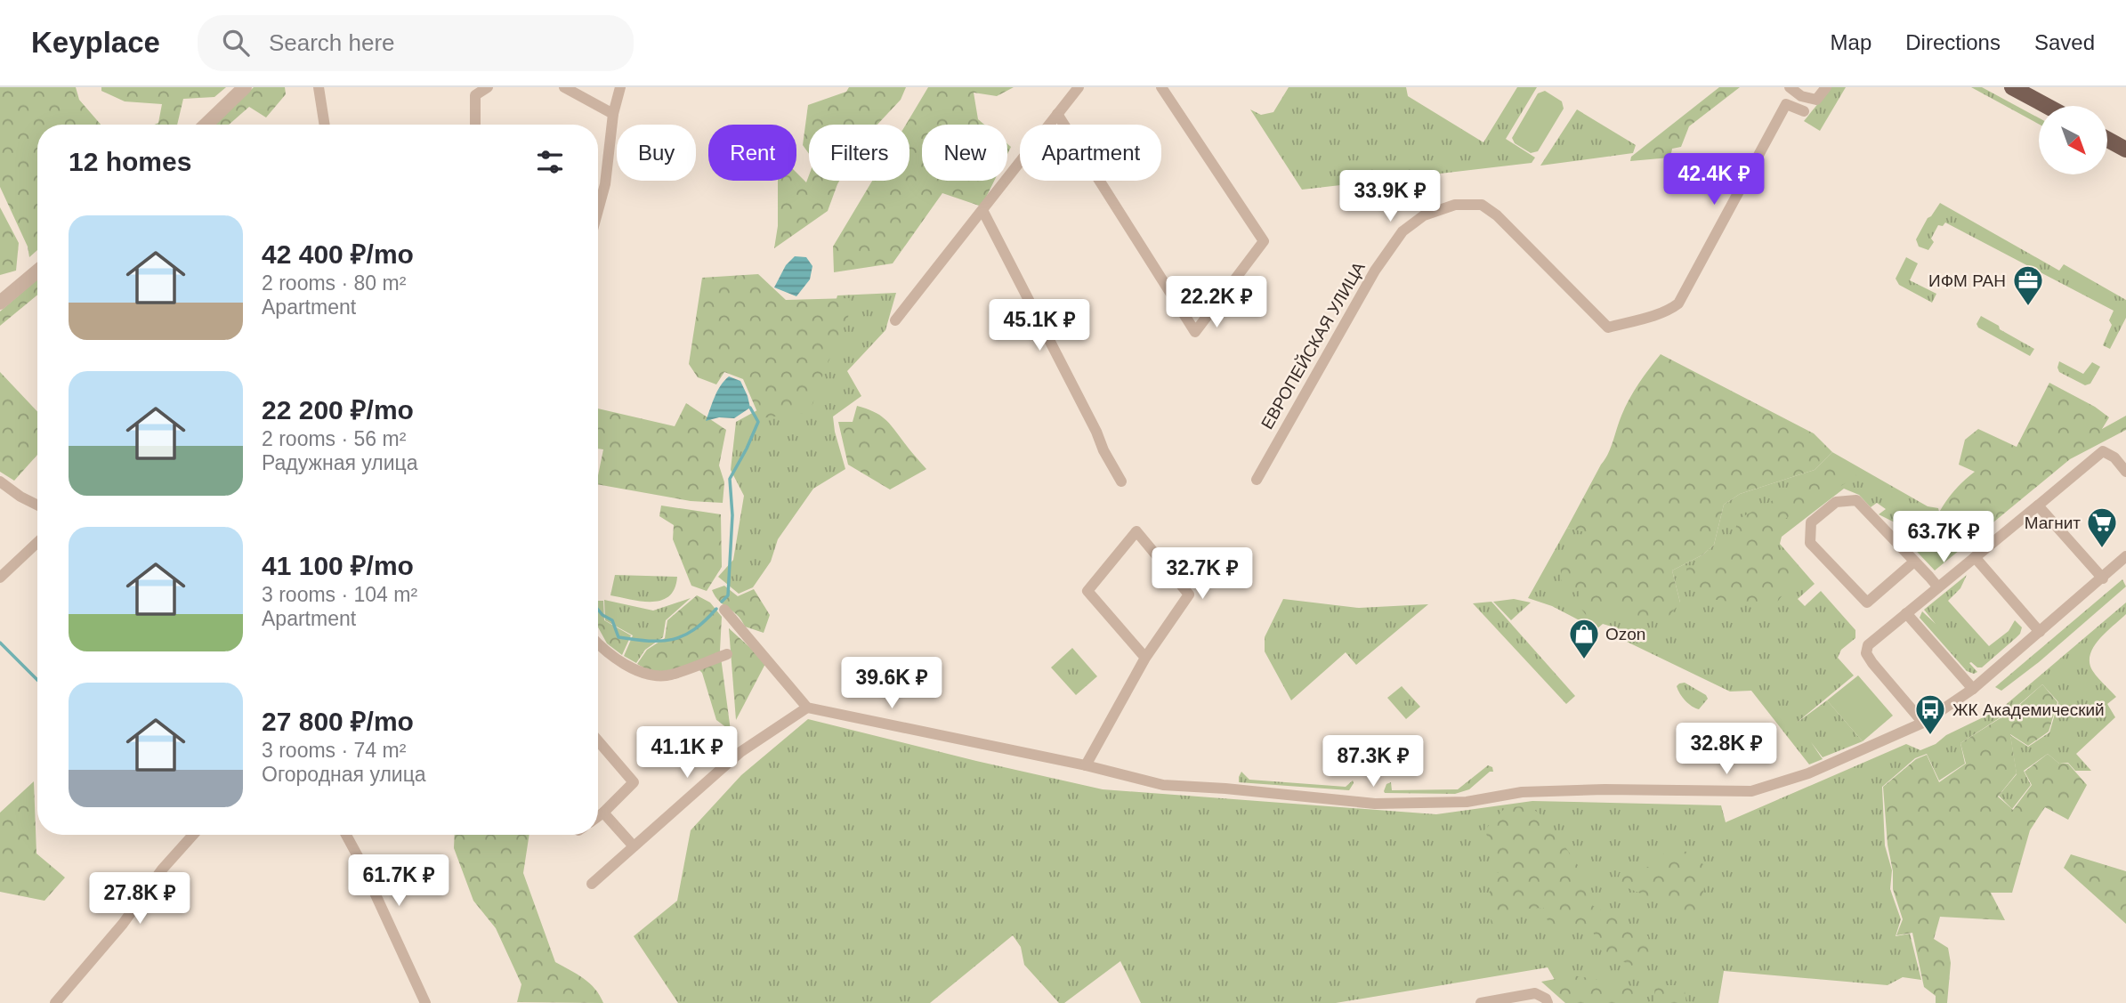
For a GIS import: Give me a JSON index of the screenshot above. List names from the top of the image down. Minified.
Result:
{"streets":{"street":["ЕВРОПЕЙСКАЯ УЛИЦА"]},"places":{"office":["ИФМ РАН"],"supermarket":["Магнит"],"shop":["Ozon"],"bus stop":["ЖК Академический"]},"north":"bottom right","page":{"header":"Keyplace","search":"Search here","nav":["Map","Directions","Saved"],"chip":["Buy","Rent","Filters","New","Apartment"],"heading":"12 homes","price":["42.4K ₽","33.9K ₽","22.2K ₽","45.1K ₽","63.7K ₽","32.7K ₽","39.6K ₽","32.8K ₽","41.1K ₽","87.3K ₽","61.7K ₽","27.8K ₽"],"list":[{"name":"42 400 ₽/mo","note":"2 rooms · 80 m² · Apartment"},{"name":"22 200 ₽/mo","note":"2 rooms · 56 m² · Радужная улица"},{"name":"41 100 ₽/mo","note":"3 rooms · 104 m² · Apartment"},{"name":"27 800 ₽/mo","note":"3 rooms · 74 m² · Огородная улица"}]}}
